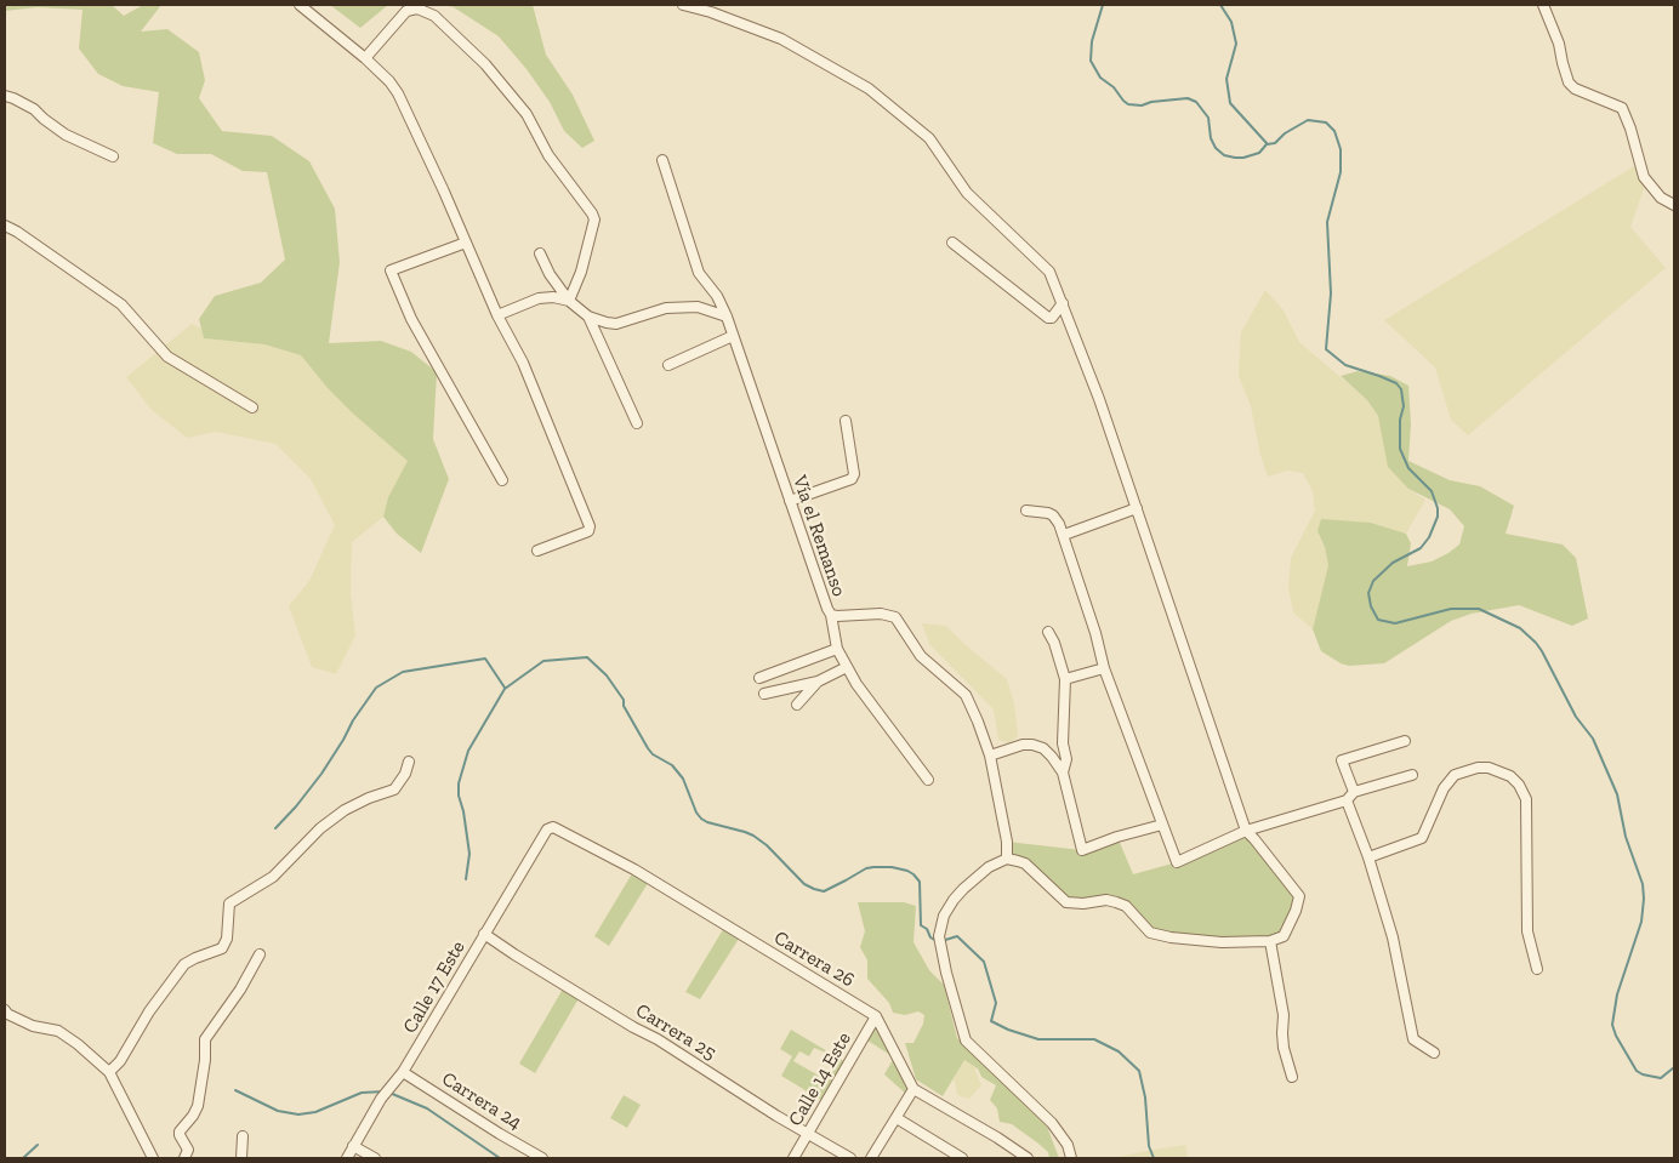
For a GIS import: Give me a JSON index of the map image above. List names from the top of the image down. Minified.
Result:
{"streets":{"street":["Vía el Remanso","Carrera 26","Calle 17 Este","Carrera 25","Calle 14 Este","Carrera 24"]},"crossings":[["Carrera 26","Calle 17 Este"],["Carrera 26","Calle 14 Este"],["Calle 17 Este","Carrera 25"],["Calle 17 Este","Carrera 24"],["Carrera 25","Calle 14 Este"]]}
